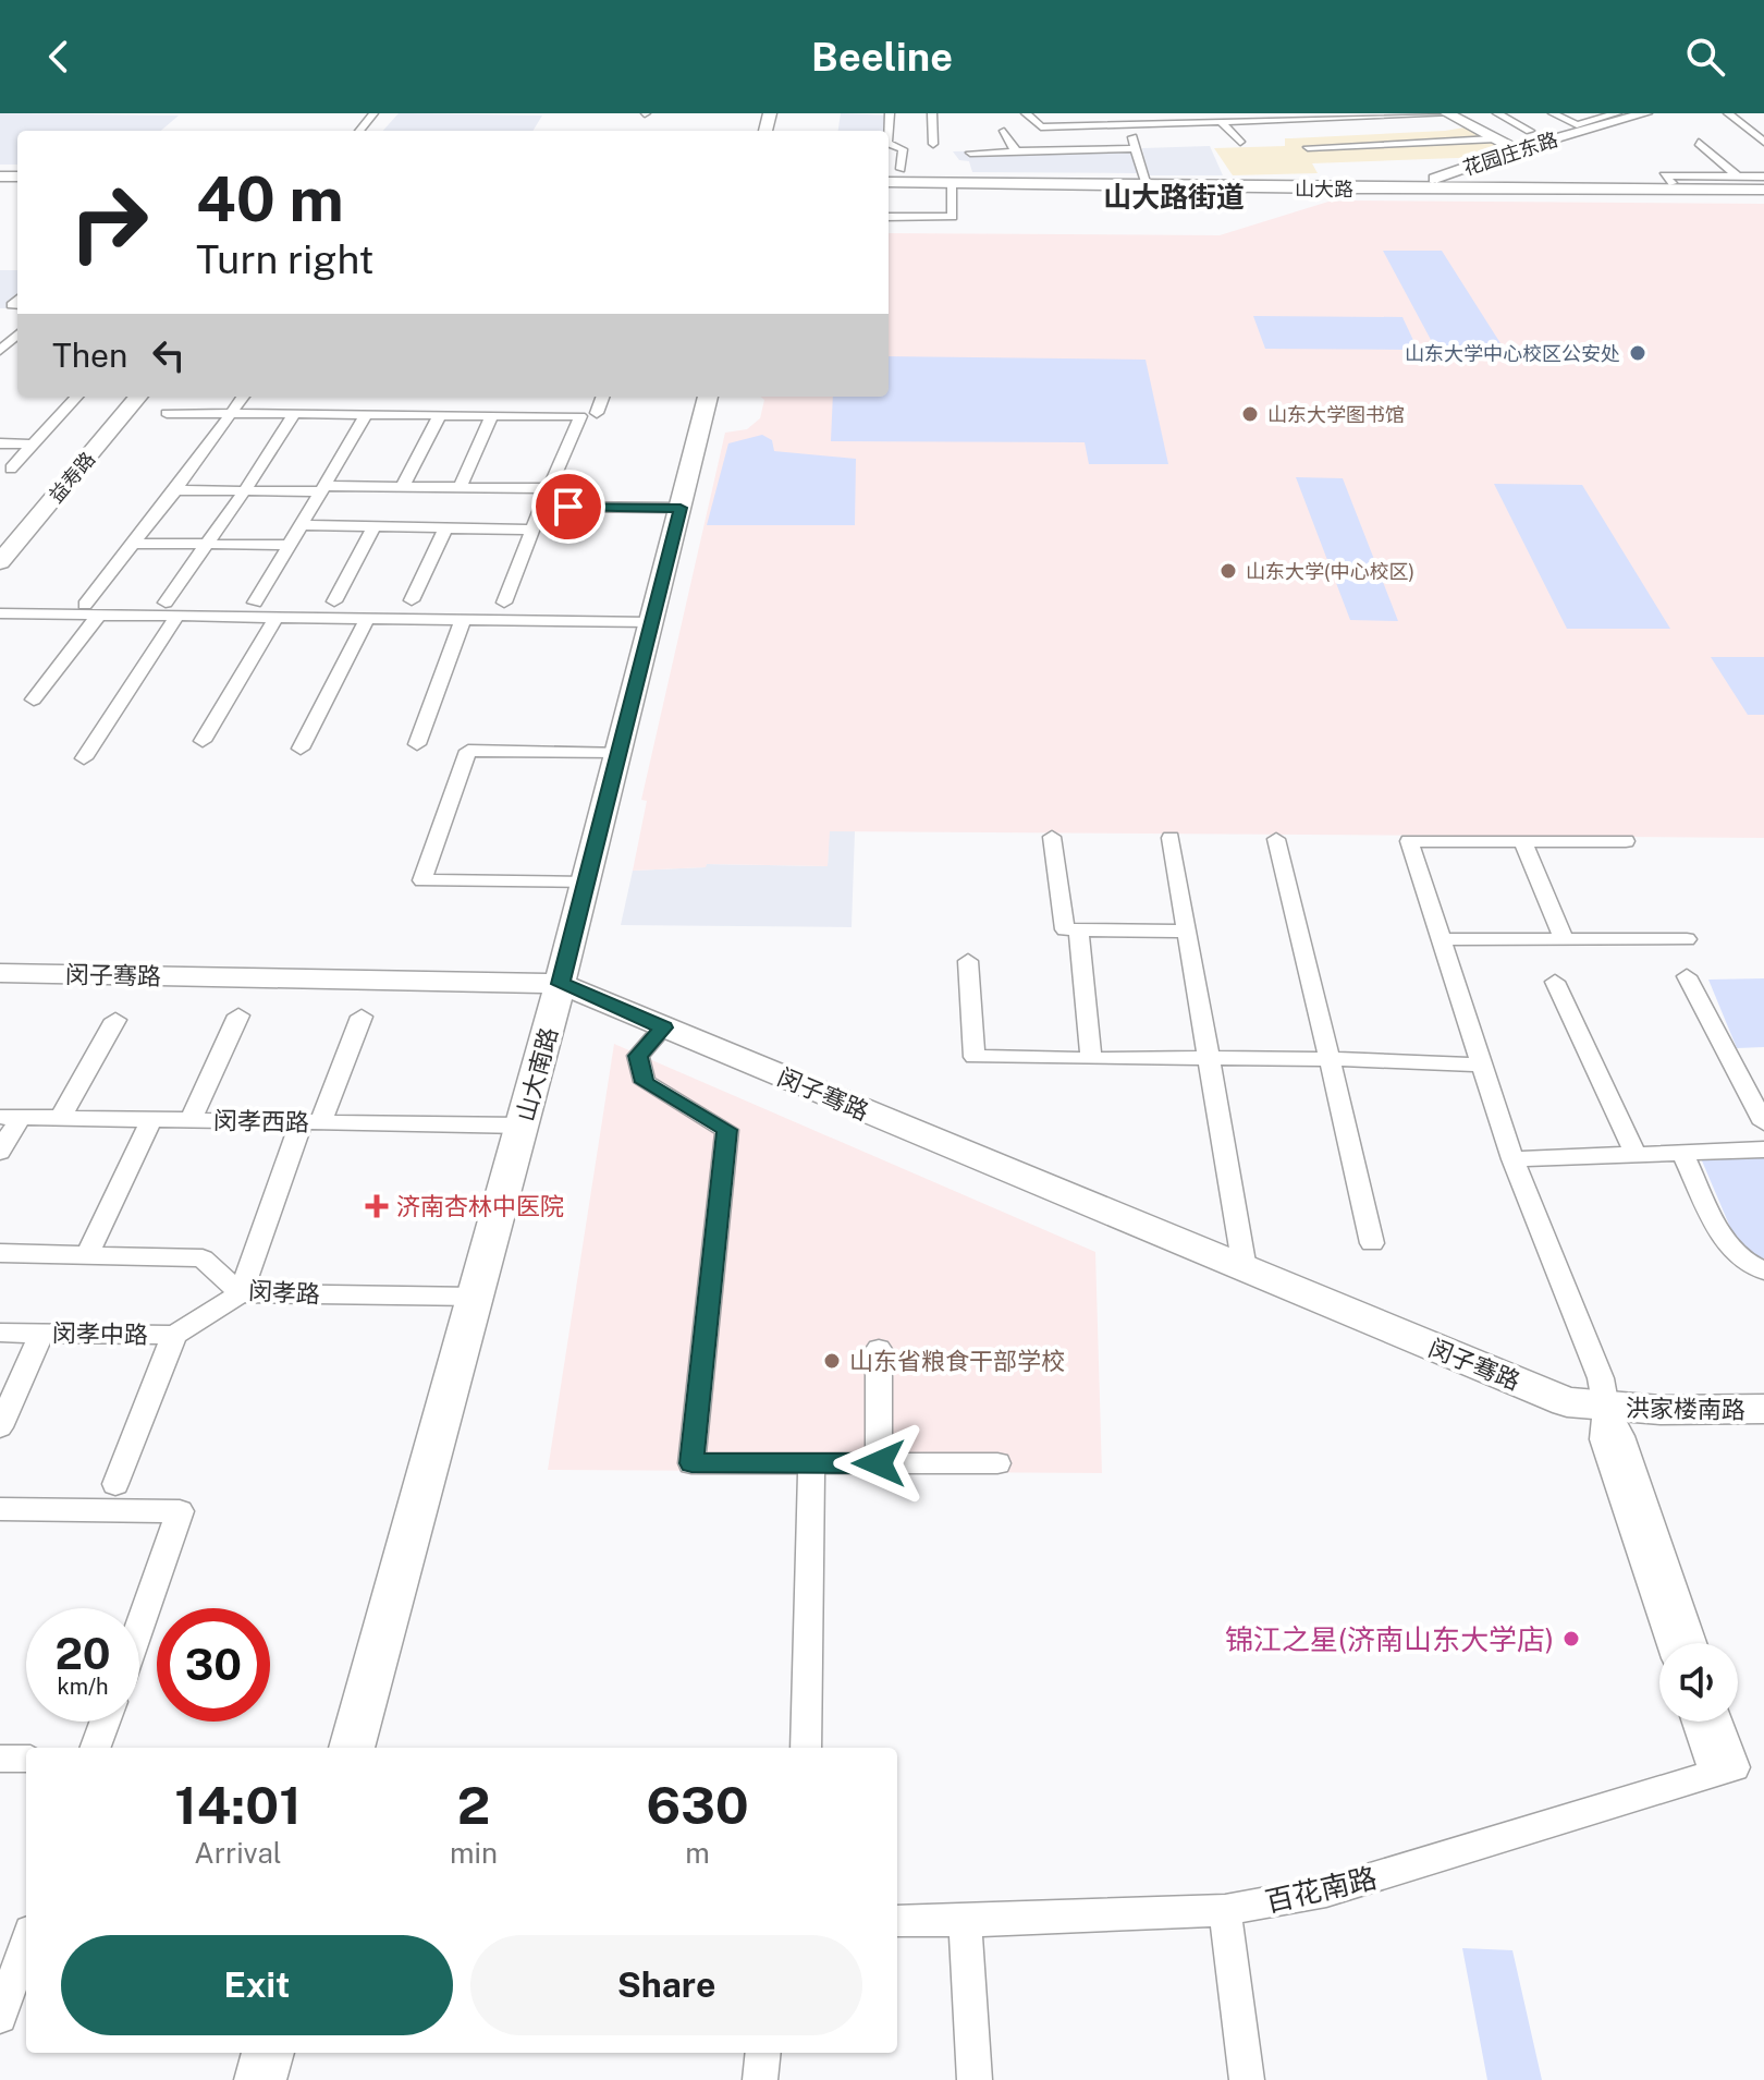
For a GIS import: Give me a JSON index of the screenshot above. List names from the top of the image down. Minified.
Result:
{"streets":{"main road":["花园庄东路","山大路","益寿路","闵子骞路","山大南路","洪家楼南路"],"street":["闵孝西路","闵孝路","闵孝中路","百花南路"]},"crossings":[["花园庄东路","山大路"],["闵子骞路","山大南路"],["闵子骞路","洪家楼南路"],["山大南路","闵孝西路"],["山大南路","闵孝路"],["闵孝路","闵孝中路"]],"districts":["山大路街道"],"places":{"other":["山东大学中心校区公安处","山东大学图书馆","山东大学(中心校区)","山东省粮食干部学校","锦江之星(济南山东大学店)"],"health":["济南杏林中医院"]},"page":{"header":"Beeline","turn":["40 m","Turn right"],"then":"Then","speed":"20 km/h","limit":"30","eta":["14:01","Arrival","2","min","630","m"],"buttons":["Exit","Share"]}}
